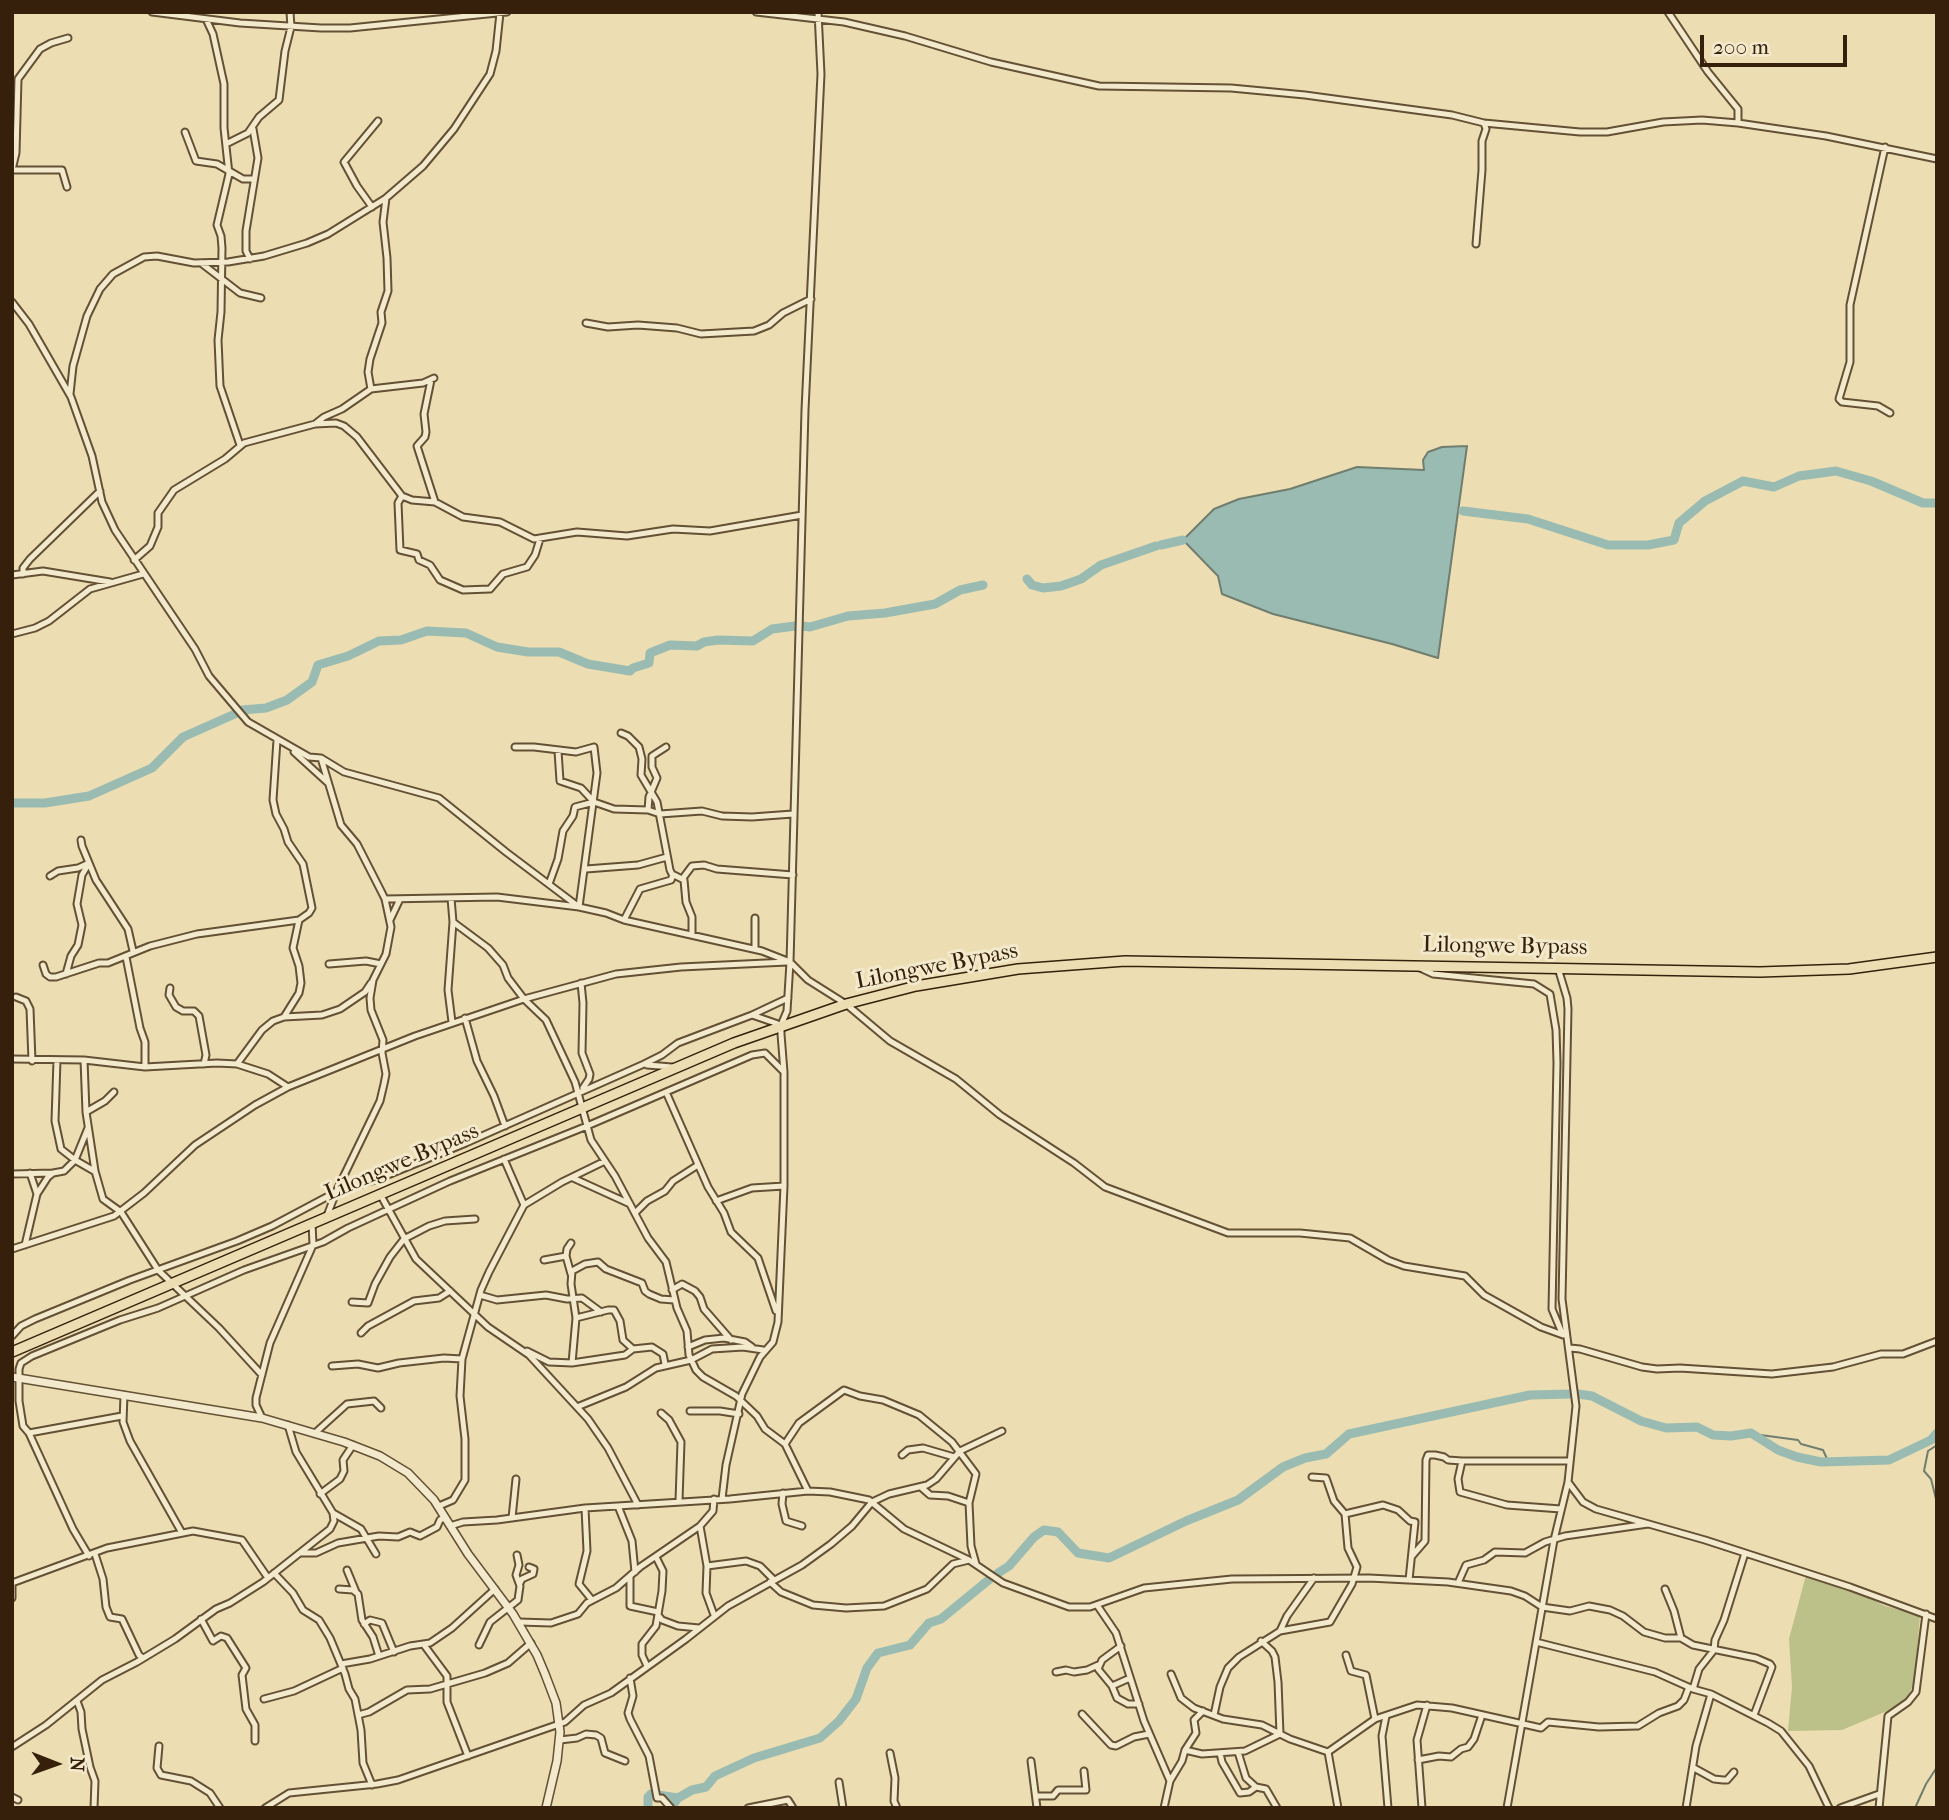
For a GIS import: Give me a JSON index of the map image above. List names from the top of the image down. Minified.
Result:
{"streets":{"main road":["Lilongwe Bypass"]},"scale_bar":"200 m","north":"right"}
